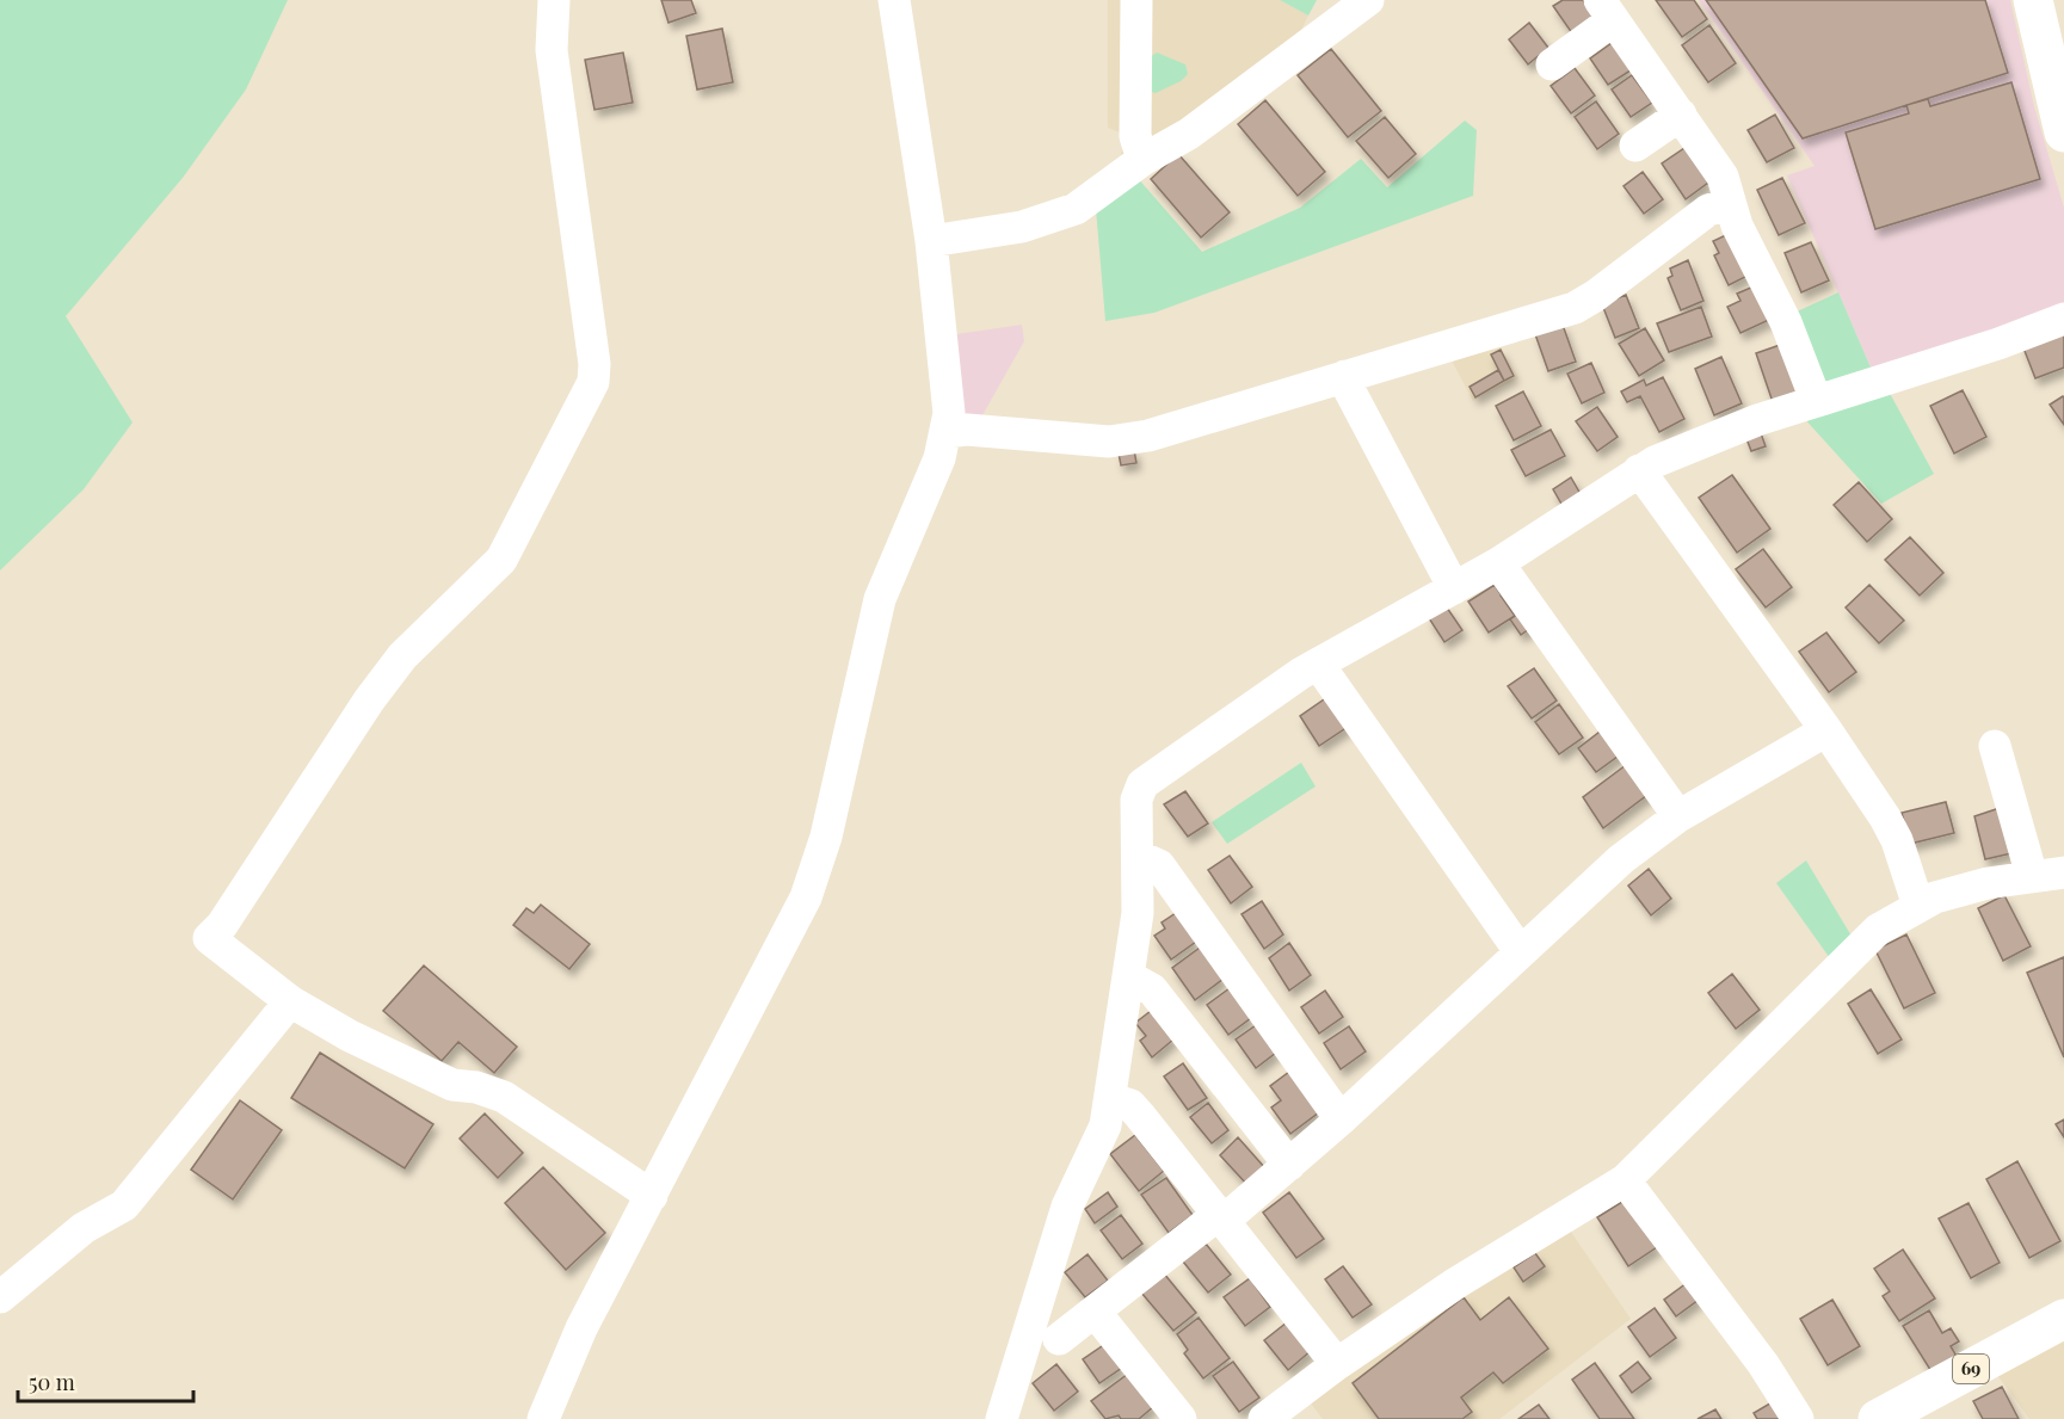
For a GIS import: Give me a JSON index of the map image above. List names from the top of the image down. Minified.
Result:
{"streets":{"main road":["69"]},"scale_bar":"50 m"}
